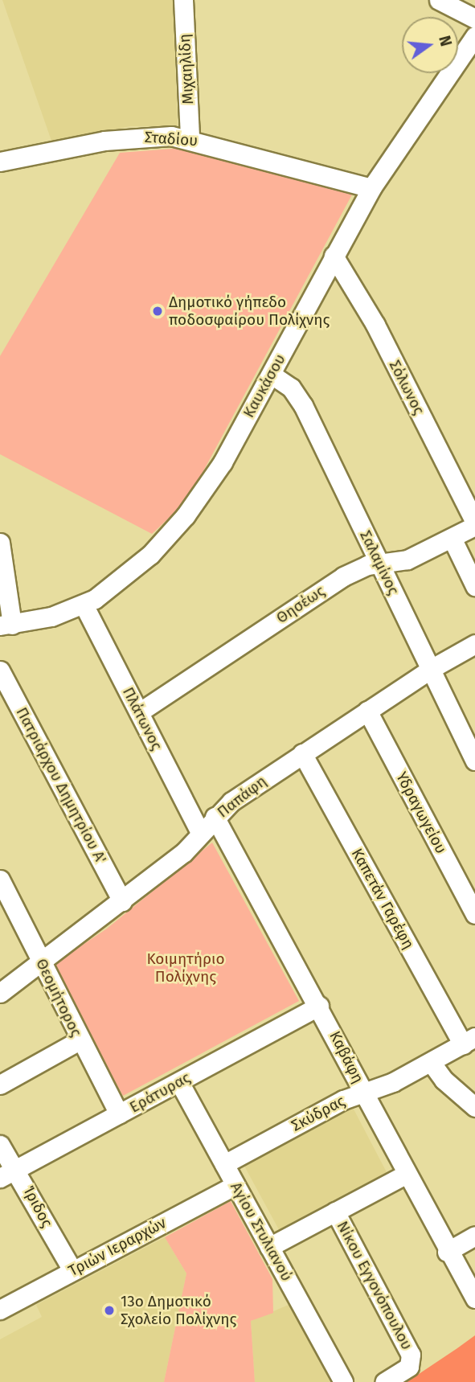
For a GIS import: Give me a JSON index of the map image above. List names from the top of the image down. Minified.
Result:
{"streets":{"street":["Μιχαηλίδη","Σταδίου","Καυκάσου","Σόλωνος","Σαλαμίνος","Θησέως","Πλάτωνος","Πατριάρχου Δημητρίου Α'","Παπάφη","Υδραγωγείου","Καπετάν Γαρέφη","Θεομήτορος","Καβάφη","Εράτυρας","Σκύδρας","Ίριδος","Αγίου Στυλιανού","Τριών Ιεραρχών","Νίκου Εγγονόπουλου"]},"crossings":[["Μιχαηλίδη","Σταδίου"],["Σταδίου","Καυκάσου"],["Καυκάσου","Σόλωνος"],["Καυκάσου","Σαλαμίνος"],["Καυκάσου","Πλάτωνος"],["Σόλωνος","Θησέως"],["Σαλαμίνος","Θησέως"],["Σαλαμίνος","Παπάφη"],["Θησέως","Πλάτωνος"],["Πλάτωνος","Παπάφη"],["Πατριάρχου Δημητρίου Α'","Παπάφη"],["Παπάφη","Υδραγωγείου"],["Παπάφη","Καπετάν Γαρέφη"],["Παπάφη","Θεομήτορος"],["Παπάφη","Καβάφη"],["Καπετάν Γαρέφη","Σκύδρας"],["Θεομήτορος","Εράτυρας"],["Καβάφη","Εράτυρας"],["Καβάφη","Σκύδρας"],["Εράτυρας","Ίριδος"],["Εράτυρας","Αγίου Στυλιανού"],["Σκύδρας","Αγίου Στυλιανού"],["Ίριδος","Τριών Ιεραρχών"],["Αγίου Στυλιανού","Τριών Ιεραρχών"]],"parks":["Κοιμητήριο Πολίχνης"],"places":["Δημοτικό γήπεδο ποδοσφαίρου Πολίχνης","13ο Δημοτικό Σχολείο Πολίχνης"],"north":"right"}
